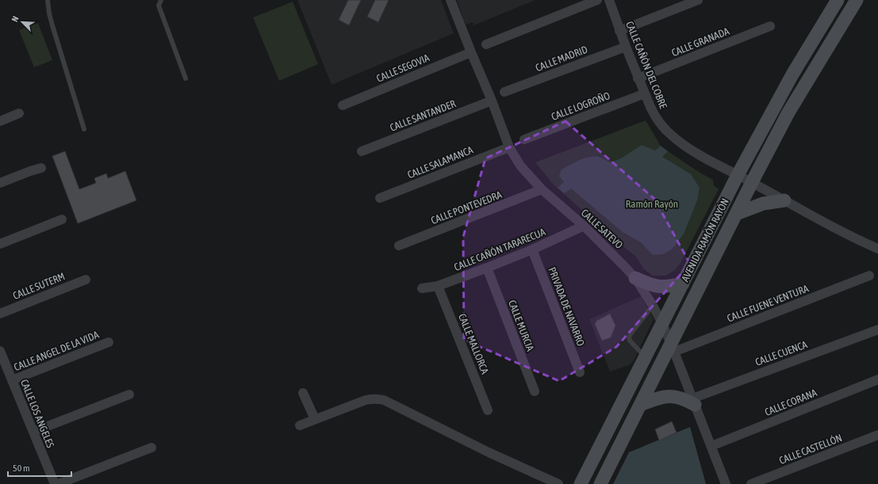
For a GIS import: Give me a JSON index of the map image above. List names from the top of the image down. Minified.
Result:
{"streets":{"main road":["AVENIDA RAMÓN RAYÓN"],"street":["CALLE GRANADA","CALLE MADRID","CALLE CAÑÓN DEL COBRE","CALLE SEGOVIA","CALLE LOGROÑO","CALLE SANTANDER","CALLE SALAMANCA","CALLE PONTEVEDRA","CALLE SATEVO","CALLE CAÑÓN TARARECUA","CALLE SUTERM","CALLE FUENE VENTURA","PRIVADA DE NAVARRO","CALLE MURCIA","CALLE MALLORCA","CALLE ANGEL DE LA VIDA","CALLE CUENCA","CALLE CORANA","CALLE LOS ANGELES","CALLE CASTELLÓN"]},"crossings":[["CALLE GRANADA","CALLE CAÑÓN DEL COBRE"],["CALLE MADRID","CALLE CAÑÓN DEL COBRE"],["CALLE CAÑÓN DEL COBRE","CALLE LOGROÑO"],["CALLE CAÑÓN DEL COBRE","AVENIDA RAMÓN RAYÓN"],["CALLE SEGOVIA","CALLE SATEVO"],["CALLE SANTANDER","CALLE SATEVO"],["CALLE SALAMANCA","CALLE SATEVO"],["CALLE PONTEVEDRA","CALLE SATEVO"],["CALLE SATEVO","AVENIDA RAMÓN RAYÓN"],["CALLE SATEVO","CALLE CAÑÓN TARARECUA"],["CALLE SATEVO","CALLE FUENE VENTURA"],["CALLE SATEVO","CALLE CUENCA"],["CALLE SATEVO","CALLE CORANA"],["AVENIDA RAMÓN RAYÓN","CALLE FUENE VENTURA"],["CALLE CAÑÓN TARARECUA","PRIVADA DE NAVARRO"],["CALLE CAÑÓN TARARECUA","CALLE MURCIA"],["CALLE CAÑÓN TARARECUA","CALLE MALLORCA"],["CALLE ANGEL DE LA VIDA","CALLE LOS ANGELES"]],"parks":["Ramón Rayón"],"scale_bar":"50 m","north":"top left"}
